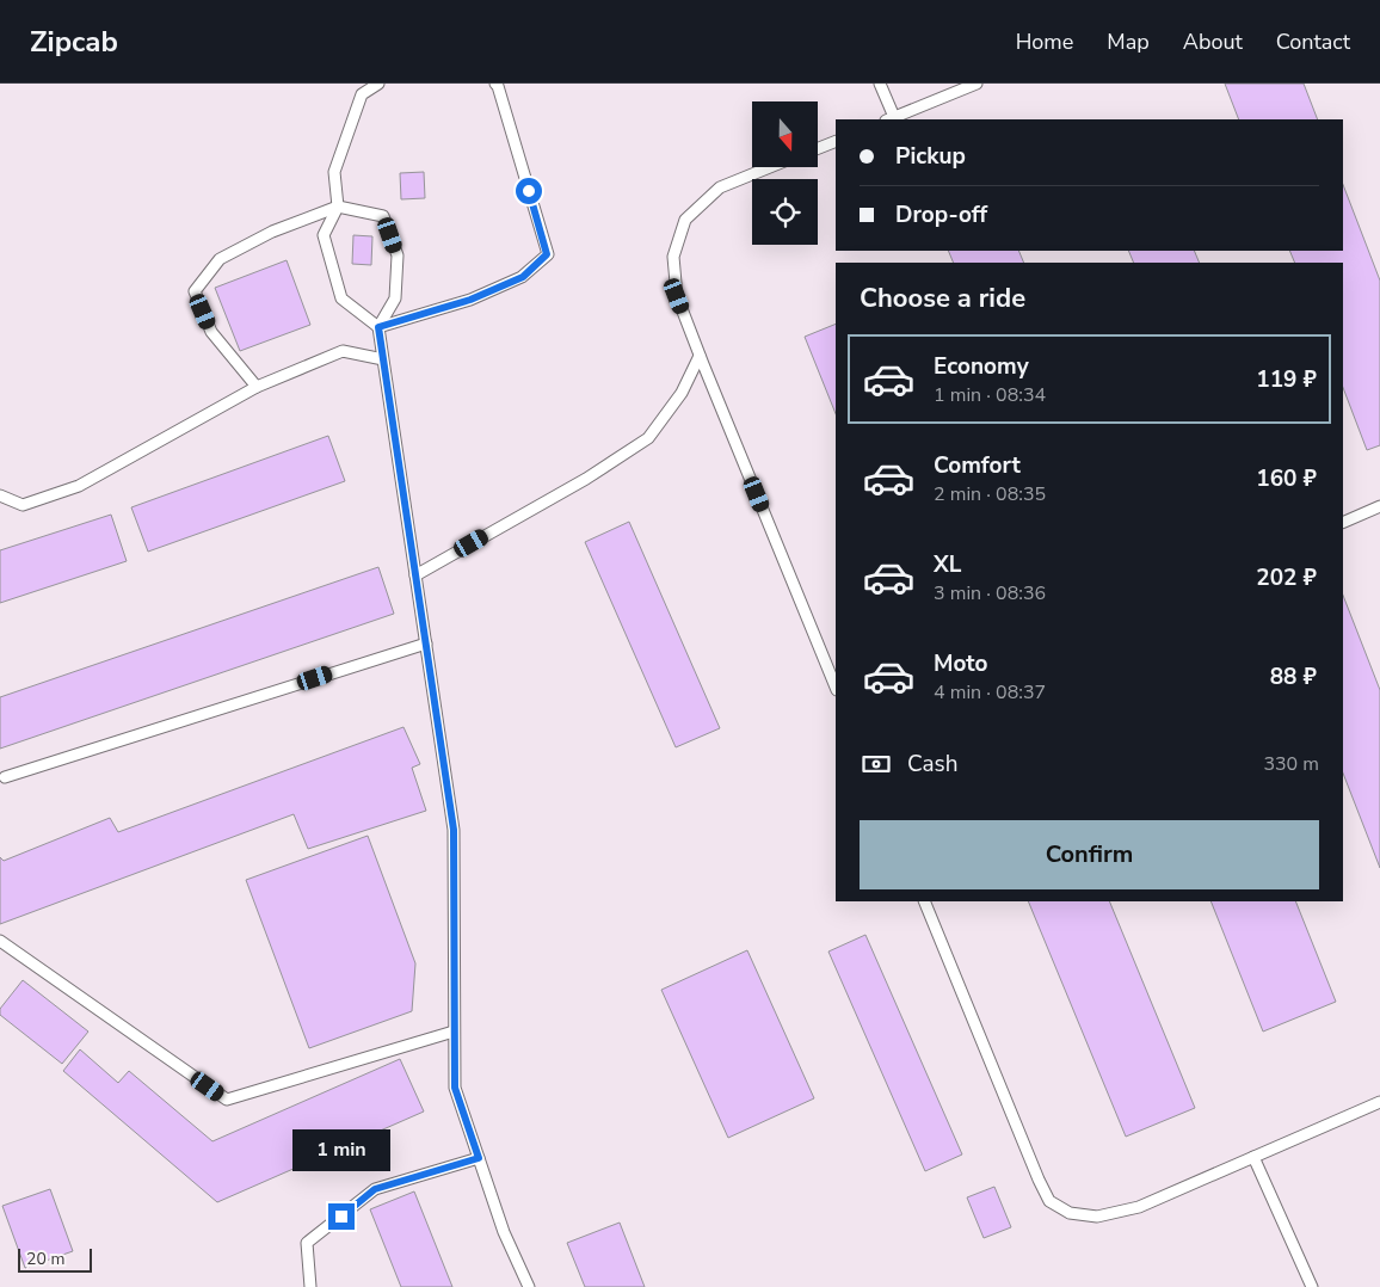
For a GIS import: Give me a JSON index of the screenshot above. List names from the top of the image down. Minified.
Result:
{"scale_bar":"20 m","north":"bottom","page":{"header":"Zipcab","nav":["Home","Map","About","Contact"],"banner":["Pickup","Drop-off"],"heading":"Choose a ride","list":[{"name":"Economy","note":"1 min · 08:34","value":"119 ₽"},{"name":"Comfort","note":"2 min · 08:35","value":"160 ₽"},{"name":"XL","note":"3 min · 08:36","value":"202 ₽"},{"name":"Moto","note":"4 min · 08:37","value":"88 ₽"}],"pay":["Cash","330 m"],"buttons":"Confirm","bubble":"1 min","scale":"20 m"}}
